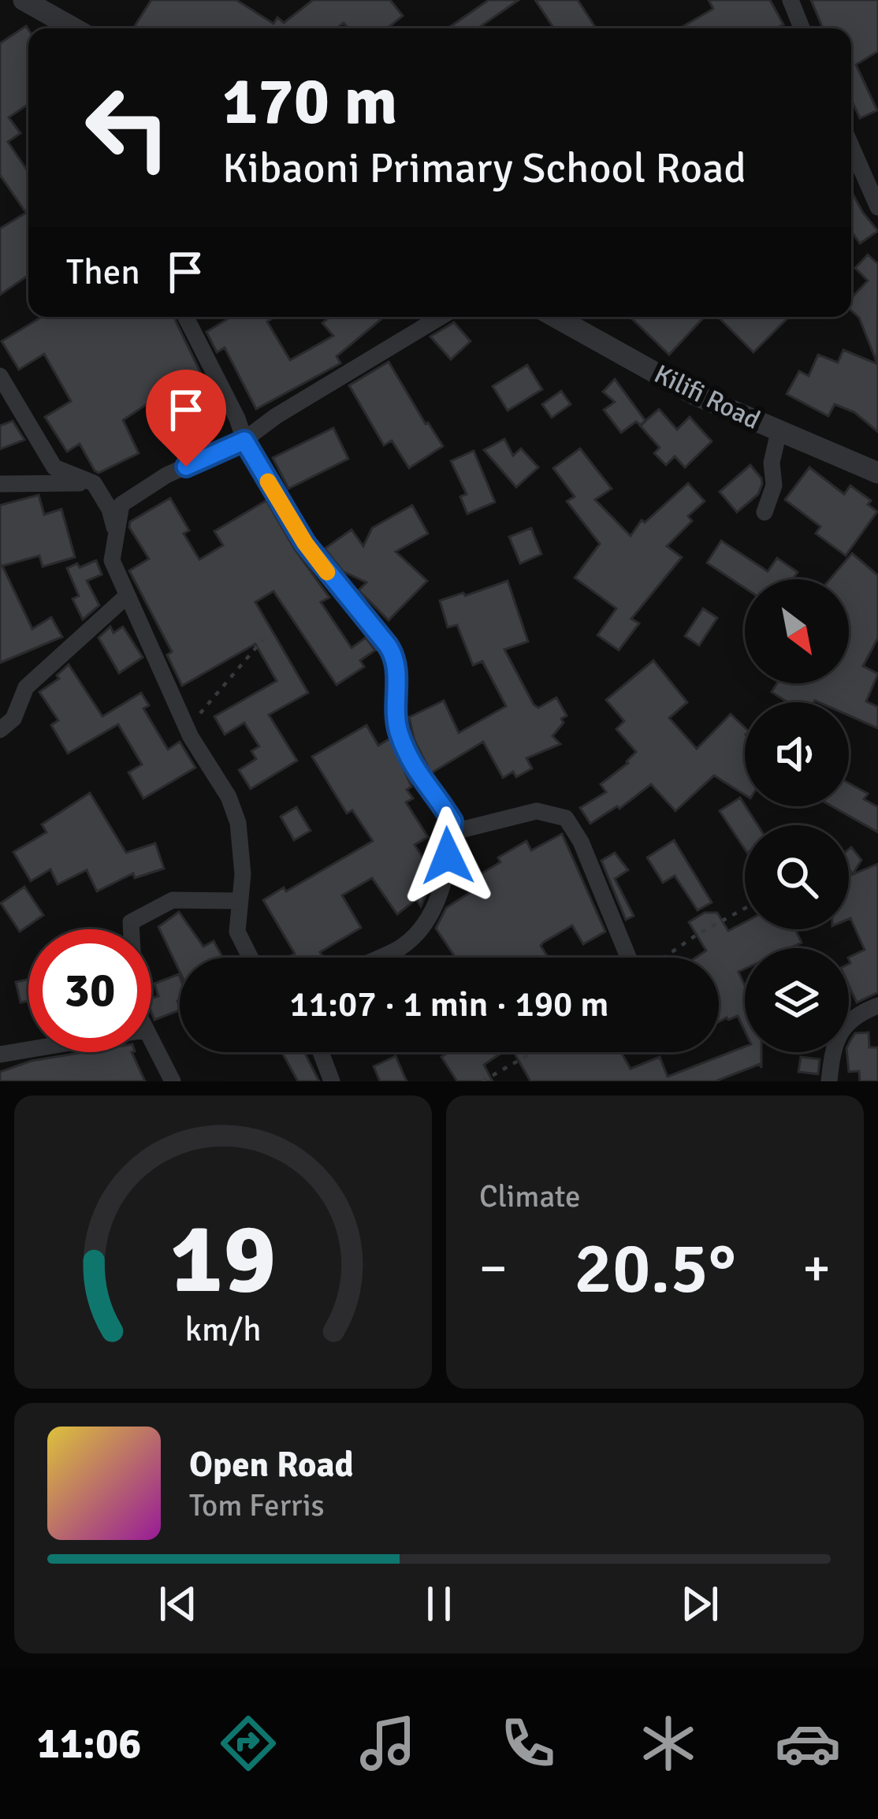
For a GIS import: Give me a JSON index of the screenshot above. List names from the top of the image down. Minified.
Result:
{"streets":{"street":["Kilifi Road"]},"north":"bottom right","page":{"turn":["170 m","Kibaoni Primary School Road"],"then":"Then","limit":"30","trip":"11:07 · 1 min · 190 m","tile":"Climate","heat":["−","20.5°","+"],"song":["Open Road","Tom Ferris"],"tabs":"11:06","gauge":["19","km/h"]}}
